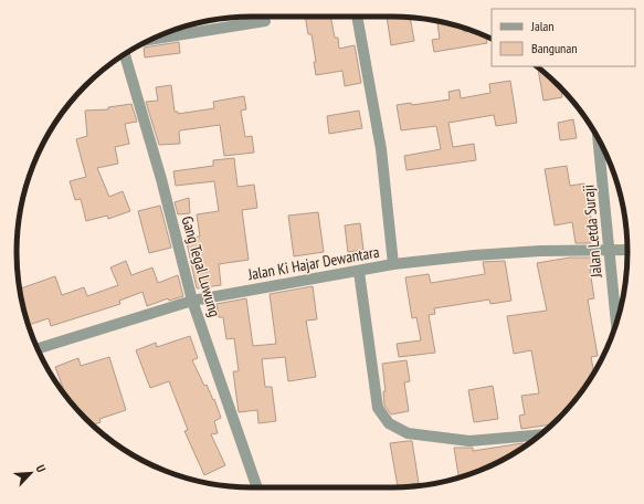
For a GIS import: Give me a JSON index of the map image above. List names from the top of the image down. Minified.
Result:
{"streets":{"street":["Jalan Letda Suraji","Jalan Ki Hajar Dewantara","Gang Tegal Luwung"]},"crossings":[["Jalan Letda Suraji","Jalan Ki Hajar Dewantara"],["Jalan Ki Hajar Dewantara","Gang Tegal Luwung"]],"legend":["Jalan","Bangunan"],"north":"top right"}
